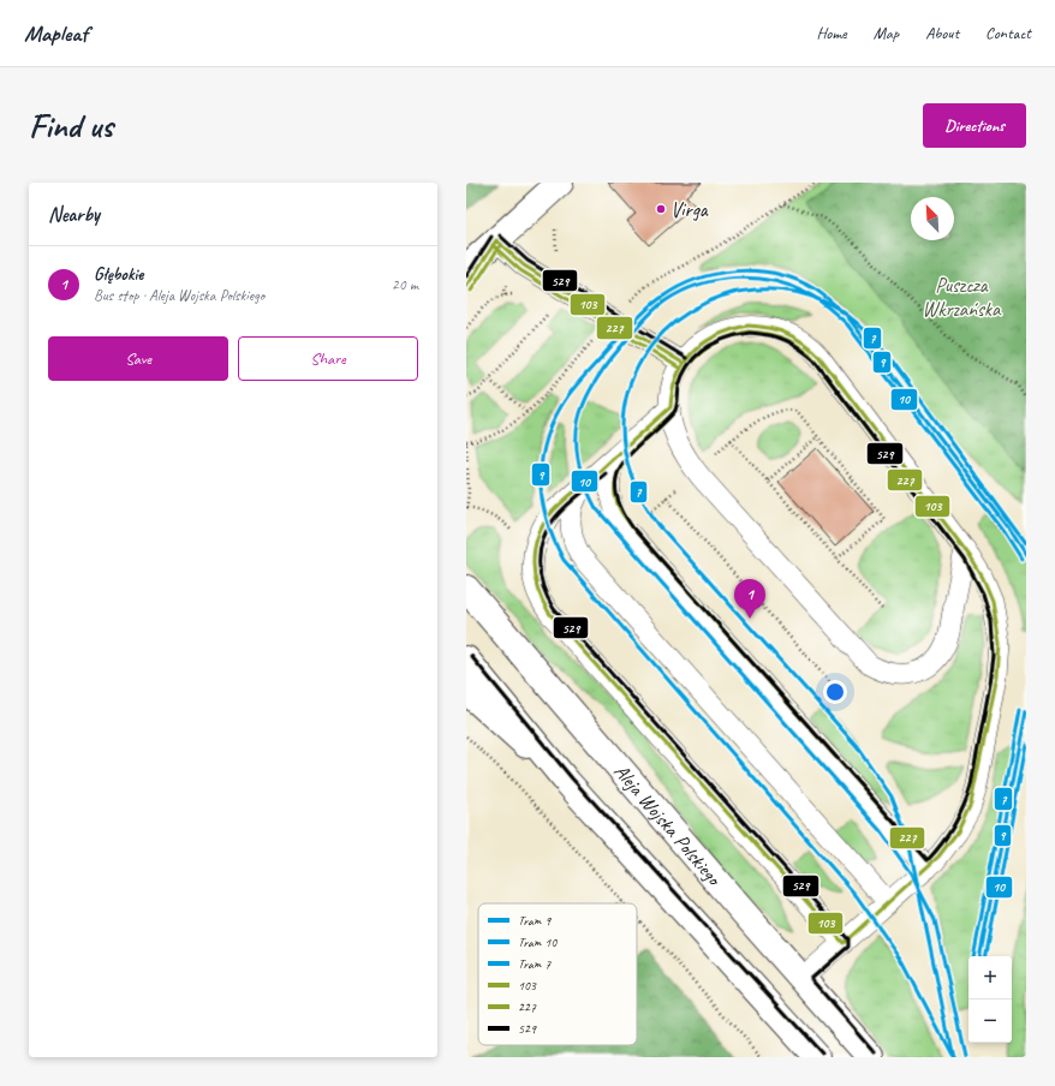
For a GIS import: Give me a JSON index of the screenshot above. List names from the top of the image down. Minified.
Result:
{"streets":{"main road":["Aleja Wojska Polskiego"]},"parks":["Puszcza Wkrzańska"],"places":["Virga"],"lines":["transit line 529","transit line 103","transit line 227","tram line 9","tram line 10","tram line 7"],"legend":["Tram 9","Tram 10","Tram 7","103","227","529"],"north":"top left","page":{"header":"Mapleaf","nav":["Home","Map","About","Contact"],"buttons":["Directions",["Save","Share"]],"title":"Find us","heading":"Nearby","list":[{"mark":"1","name":"Głębokie","note":"Bus stop · Aleja Wojska Polskiego","value":"20 m"}],"pins":"1","map_buttons":["+","−"]}}
